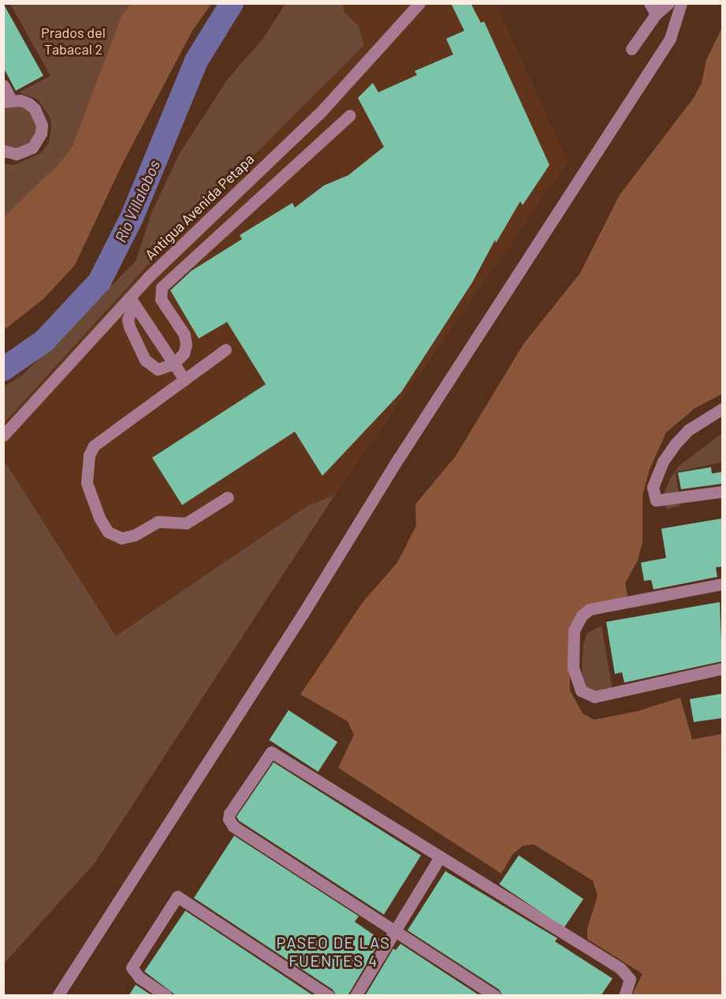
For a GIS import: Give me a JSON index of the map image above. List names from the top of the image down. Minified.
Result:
{"streets":{"street":["Antigua Avenida Petapa"]},"districts":["PASEO DE LAS FUENTES 4"],"water":["Río Villalobos"],"parks":["Prados del Tabacal 2"]}
